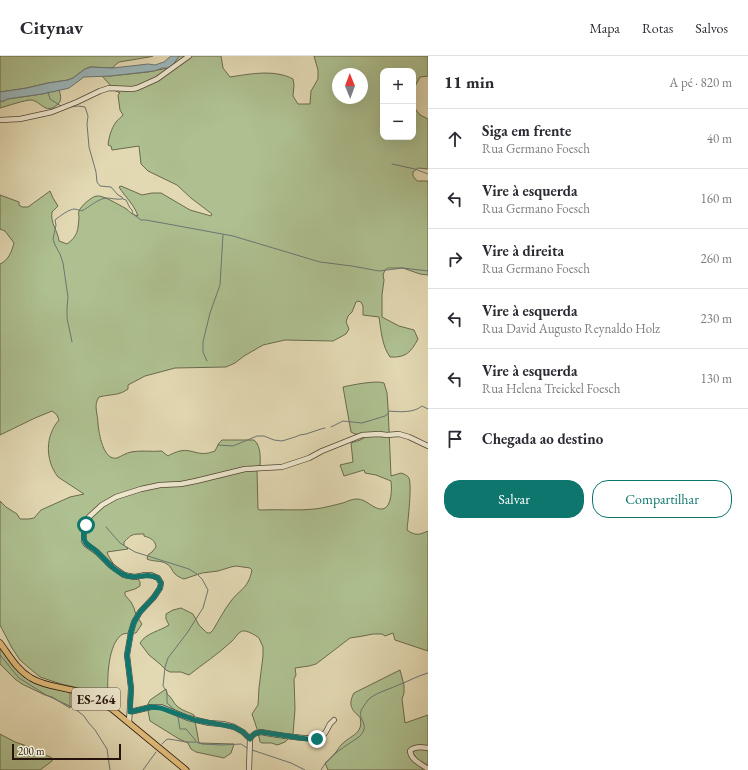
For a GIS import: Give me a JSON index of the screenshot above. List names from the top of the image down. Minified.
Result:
{"streets":{"main road":["ES-264"]},"scale_bar":"200 m","north":"top","page":{"header":"Citynav","nav":["Mapa","Rotas","Salvos"],"heading":["11 min","A pé · 820 m"],"map_buttons":["+","−"],"list":[["Siga em frente","Rua Germano Foesch","40 m"],["Vire à esquerda","Rua Germano Foesch","160 m"],["Vire à direita","Rua Germano Foesch","260 m"],["Vire à esquerda","Rua David Augusto Reynaldo Holz","230 m"],["Vire à esquerda","Rua Helena Treickel Foesch","130 m"],"Chegada ao destino"],"buttons":["Salvar","Compartilhar"],"scale":"200 m"}}
